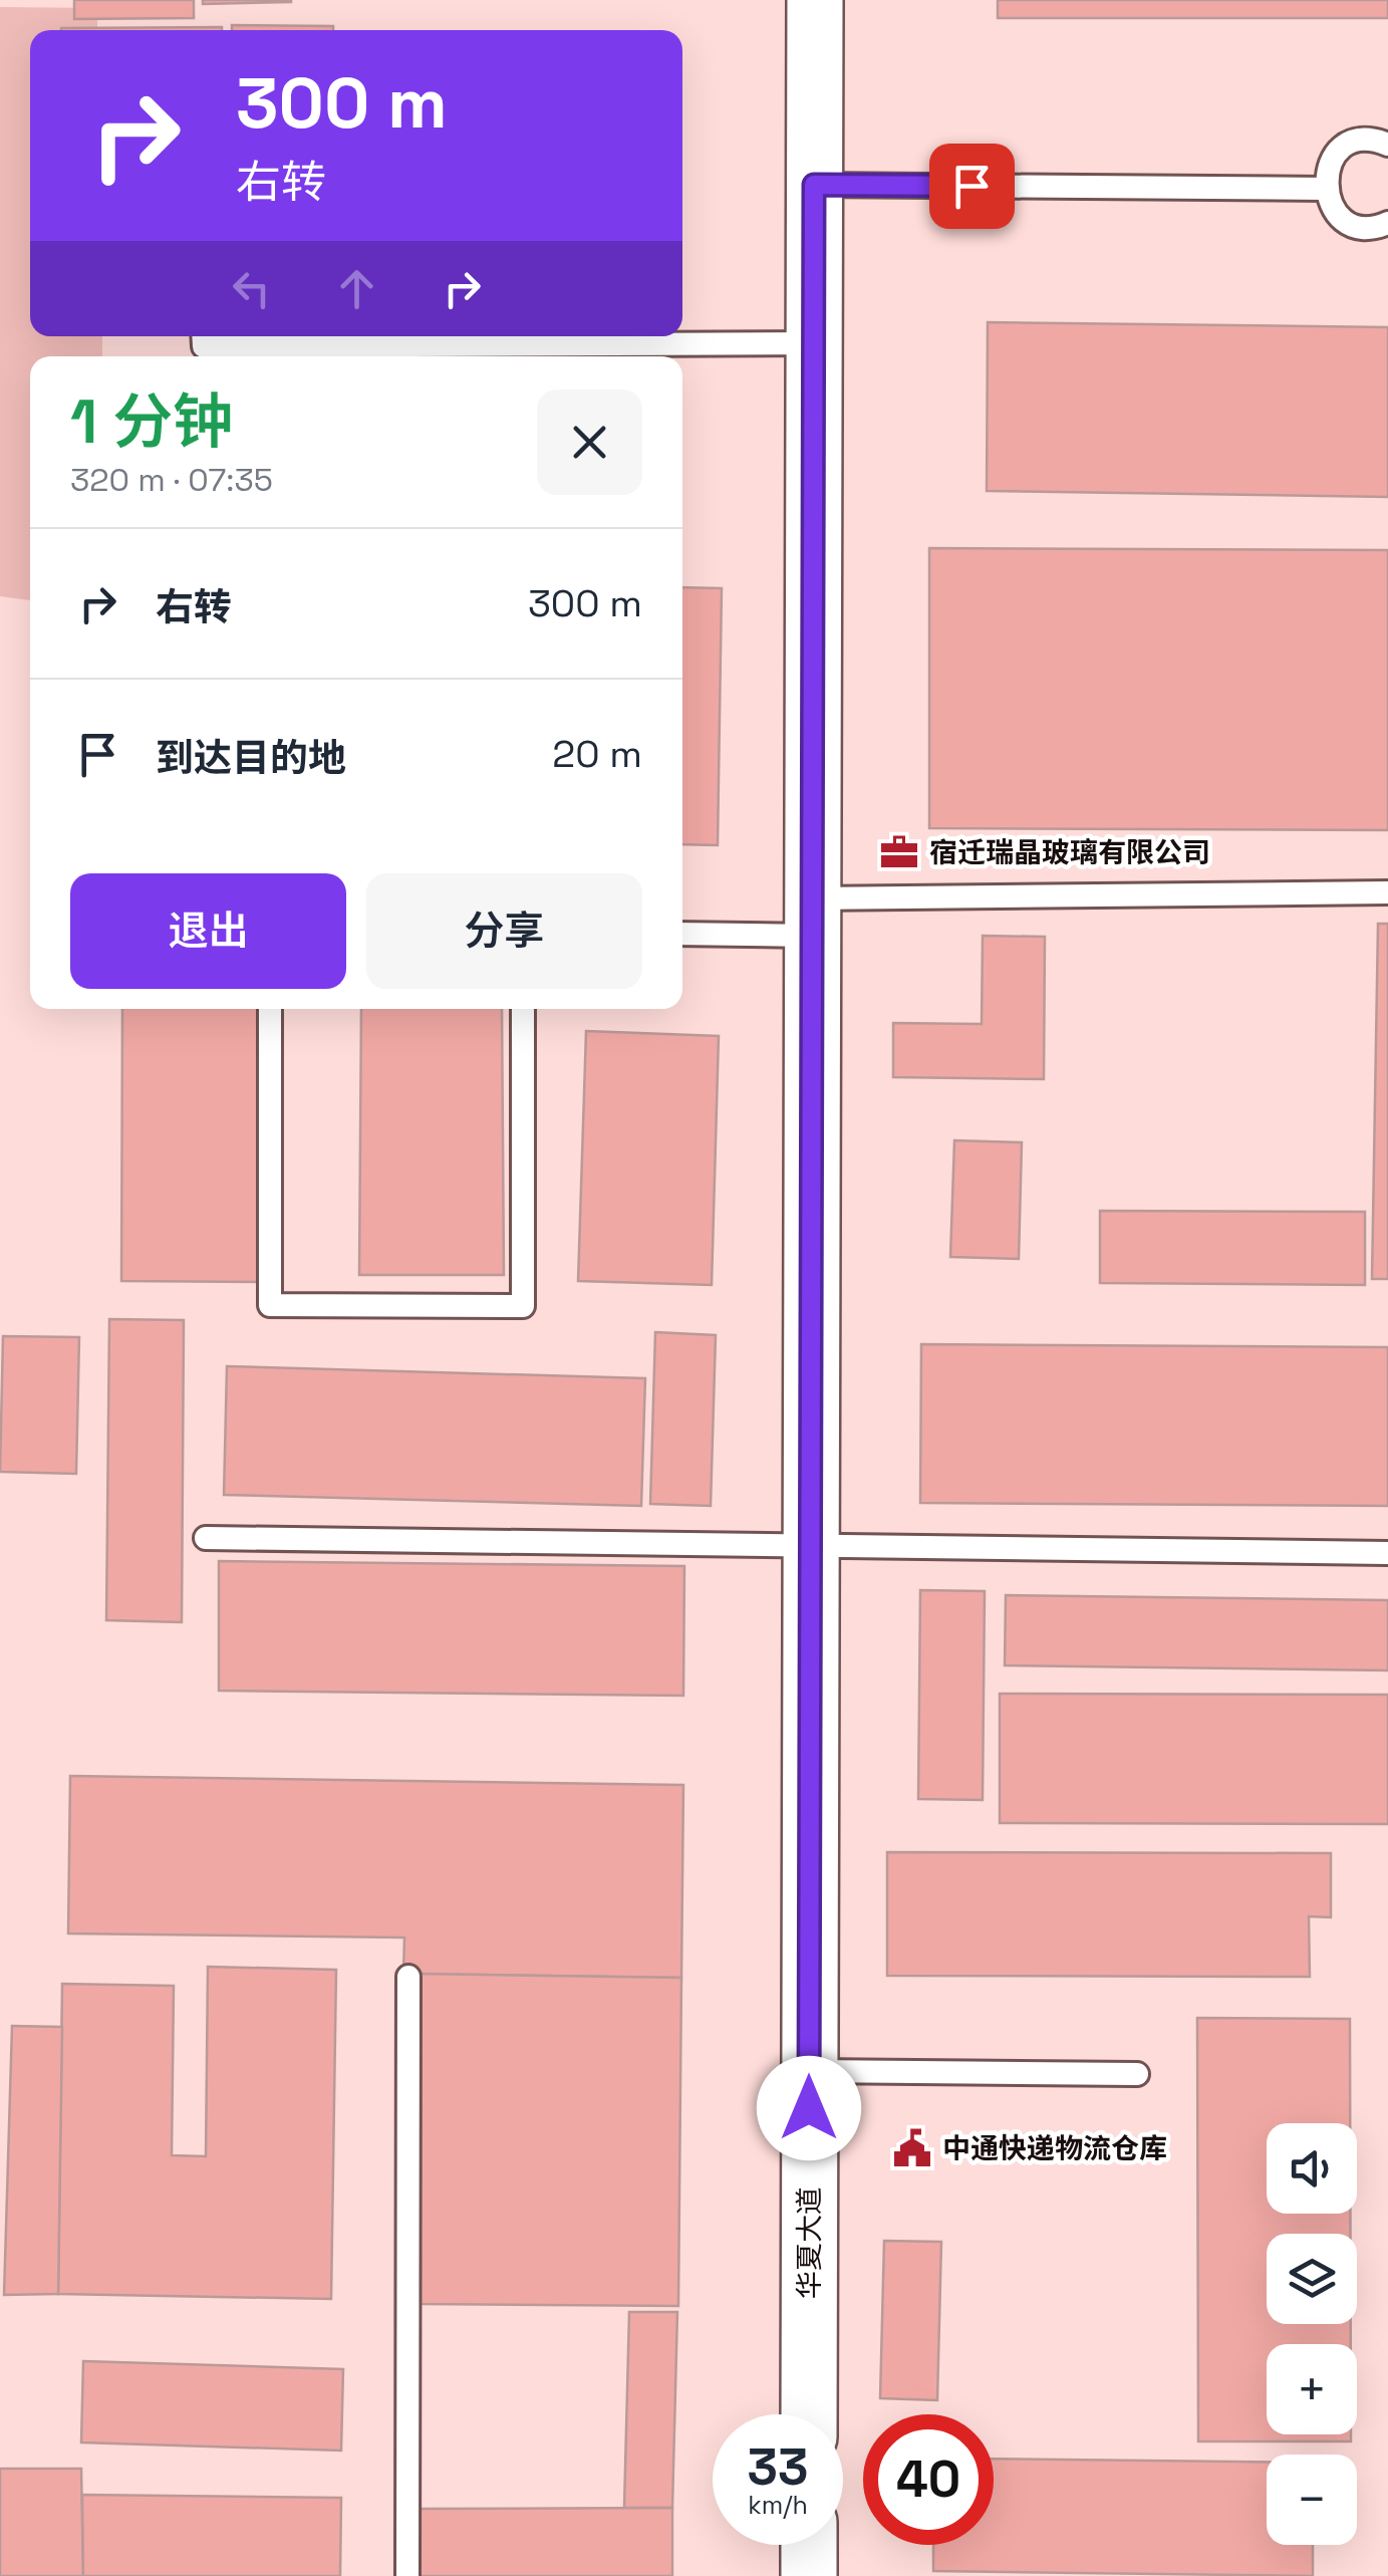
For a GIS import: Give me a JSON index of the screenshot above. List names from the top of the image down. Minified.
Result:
{"streets":{"street":["华夏大道"]},"places":{"office":["宿迁瑞晶玻璃有限公司"],"public building":["中通快递物流仓库"]},"page":{"turn":["300 m","右转"],"heading":["1 分钟","320 m · 07:35"],"list":[{"name":"右转","value":"300 m"},{"name":"到达目的地","value":"20 m"}],"buttons":["退出","分享"],"map_buttons":["+","−"],"speed":"33 km/h","limit":"40"}}
